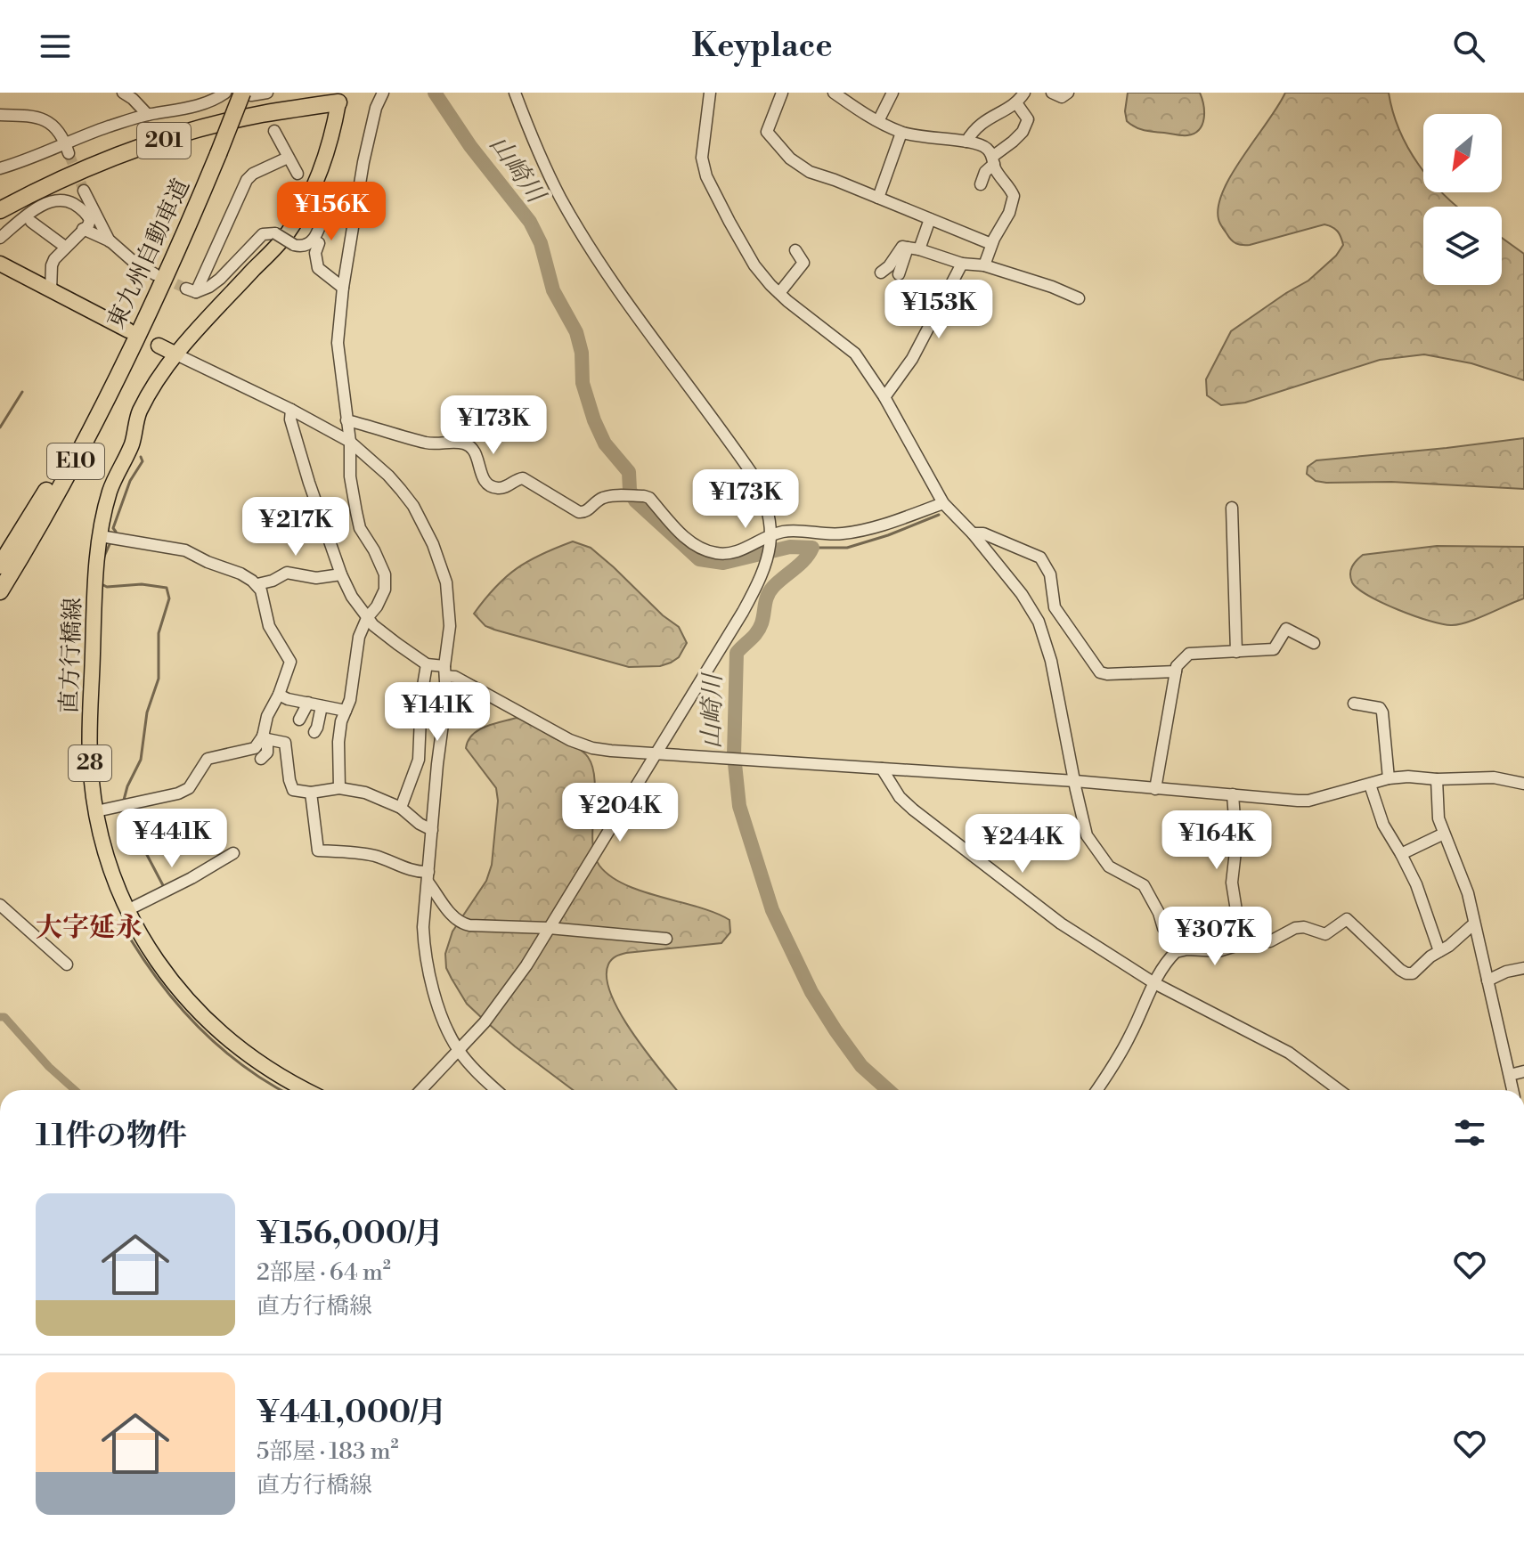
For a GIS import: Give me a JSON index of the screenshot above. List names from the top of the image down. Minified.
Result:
{"streets":{"highway":["201","東九州自動車道","E10"],"main road":["直方行橋線","28"]},"crossings":[["201","直方行橋線"]],"districts":["大字延永"],"water":["山崎川"],"north":"bottom left","page":{"header":"Keyplace","price":["¥156K","¥153K","¥173K","¥173K","¥217K","¥141K","¥204K","¥441K","¥164K","¥244K","¥307K"],"heading":"11件の物件","list":[{"name":"¥156,000/月","note":"2部屋 · 64 m² · 直方行橋線"},{"name":"¥441,000/月","note":"5部屋 · 183 m² · 直方行橋線"}]}}
